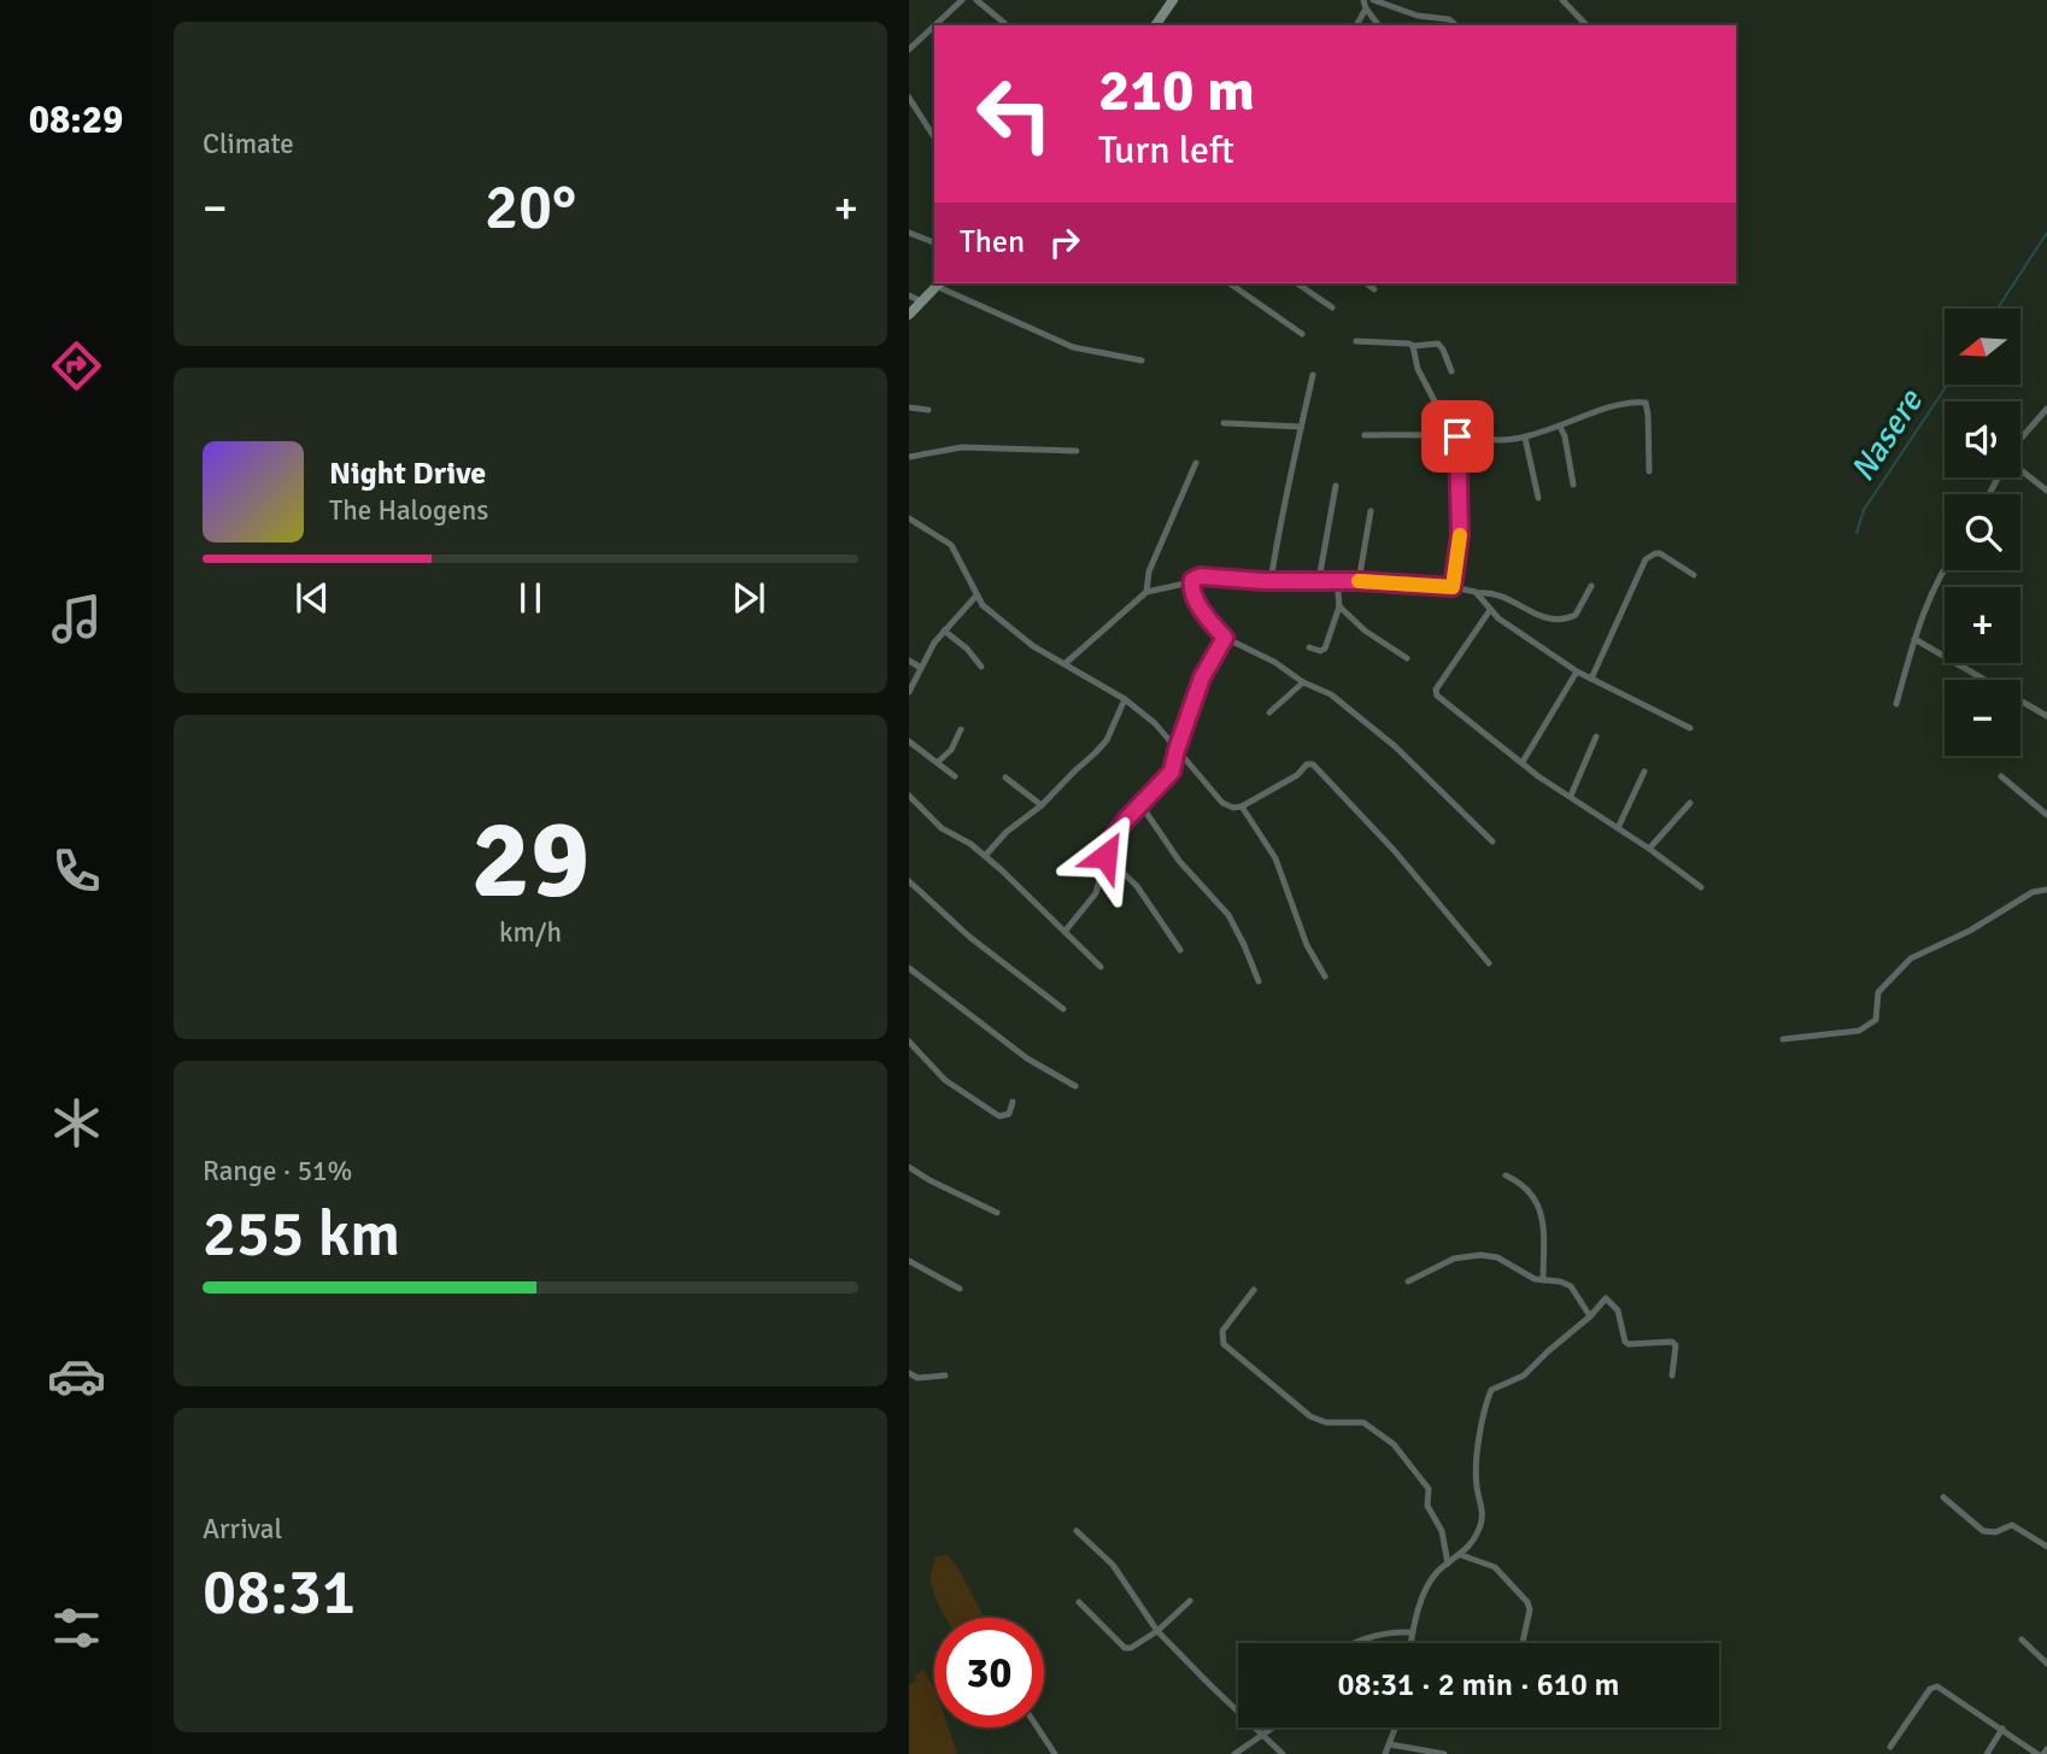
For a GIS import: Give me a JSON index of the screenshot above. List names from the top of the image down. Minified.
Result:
{"water":["Nasere"],"north":"left","page":{"tabs":"08:29","tile":["Climate",["29","km/h"],["Range · 51%","255 km"],["Arrival","08:31"]],"turn":["210 m","Turn left"],"heat":["−","20°","+"],"then":"Then","map_buttons":["+","−"],"song":["Night Drive","The Halogens"],"limit":"30","trip":"08:31 · 2 min · 610 m"}}
